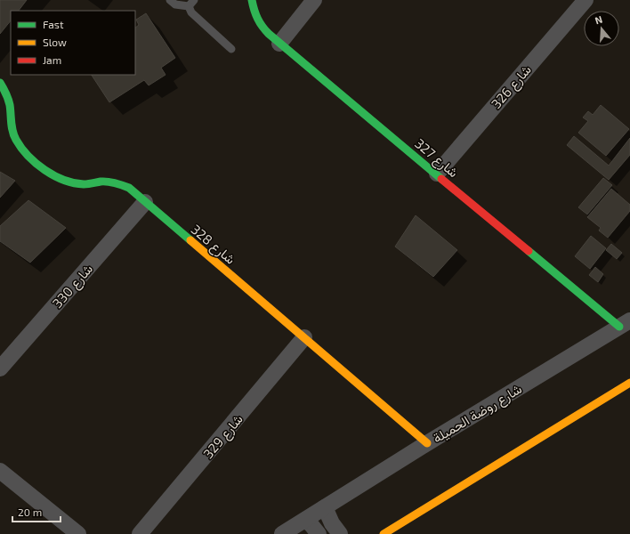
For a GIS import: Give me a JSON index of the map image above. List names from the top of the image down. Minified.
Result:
{"streets":{"street":["شارع 326","شارع 327","شارع 328","شارع 330","شارع روضة الحميلة","شارع 329"]},"crossings":[["شارع 326","شارع 327"],["شارع 327","شارع روضة الحميلة"],["شارع 328","شارع 330"],["شارع 328","شارع روضة الحميلة"],["شارع 328","شارع 329"]],"legend":["Fast","Slow","Jam"],"scale_bar":"20 m","north":"top"}
